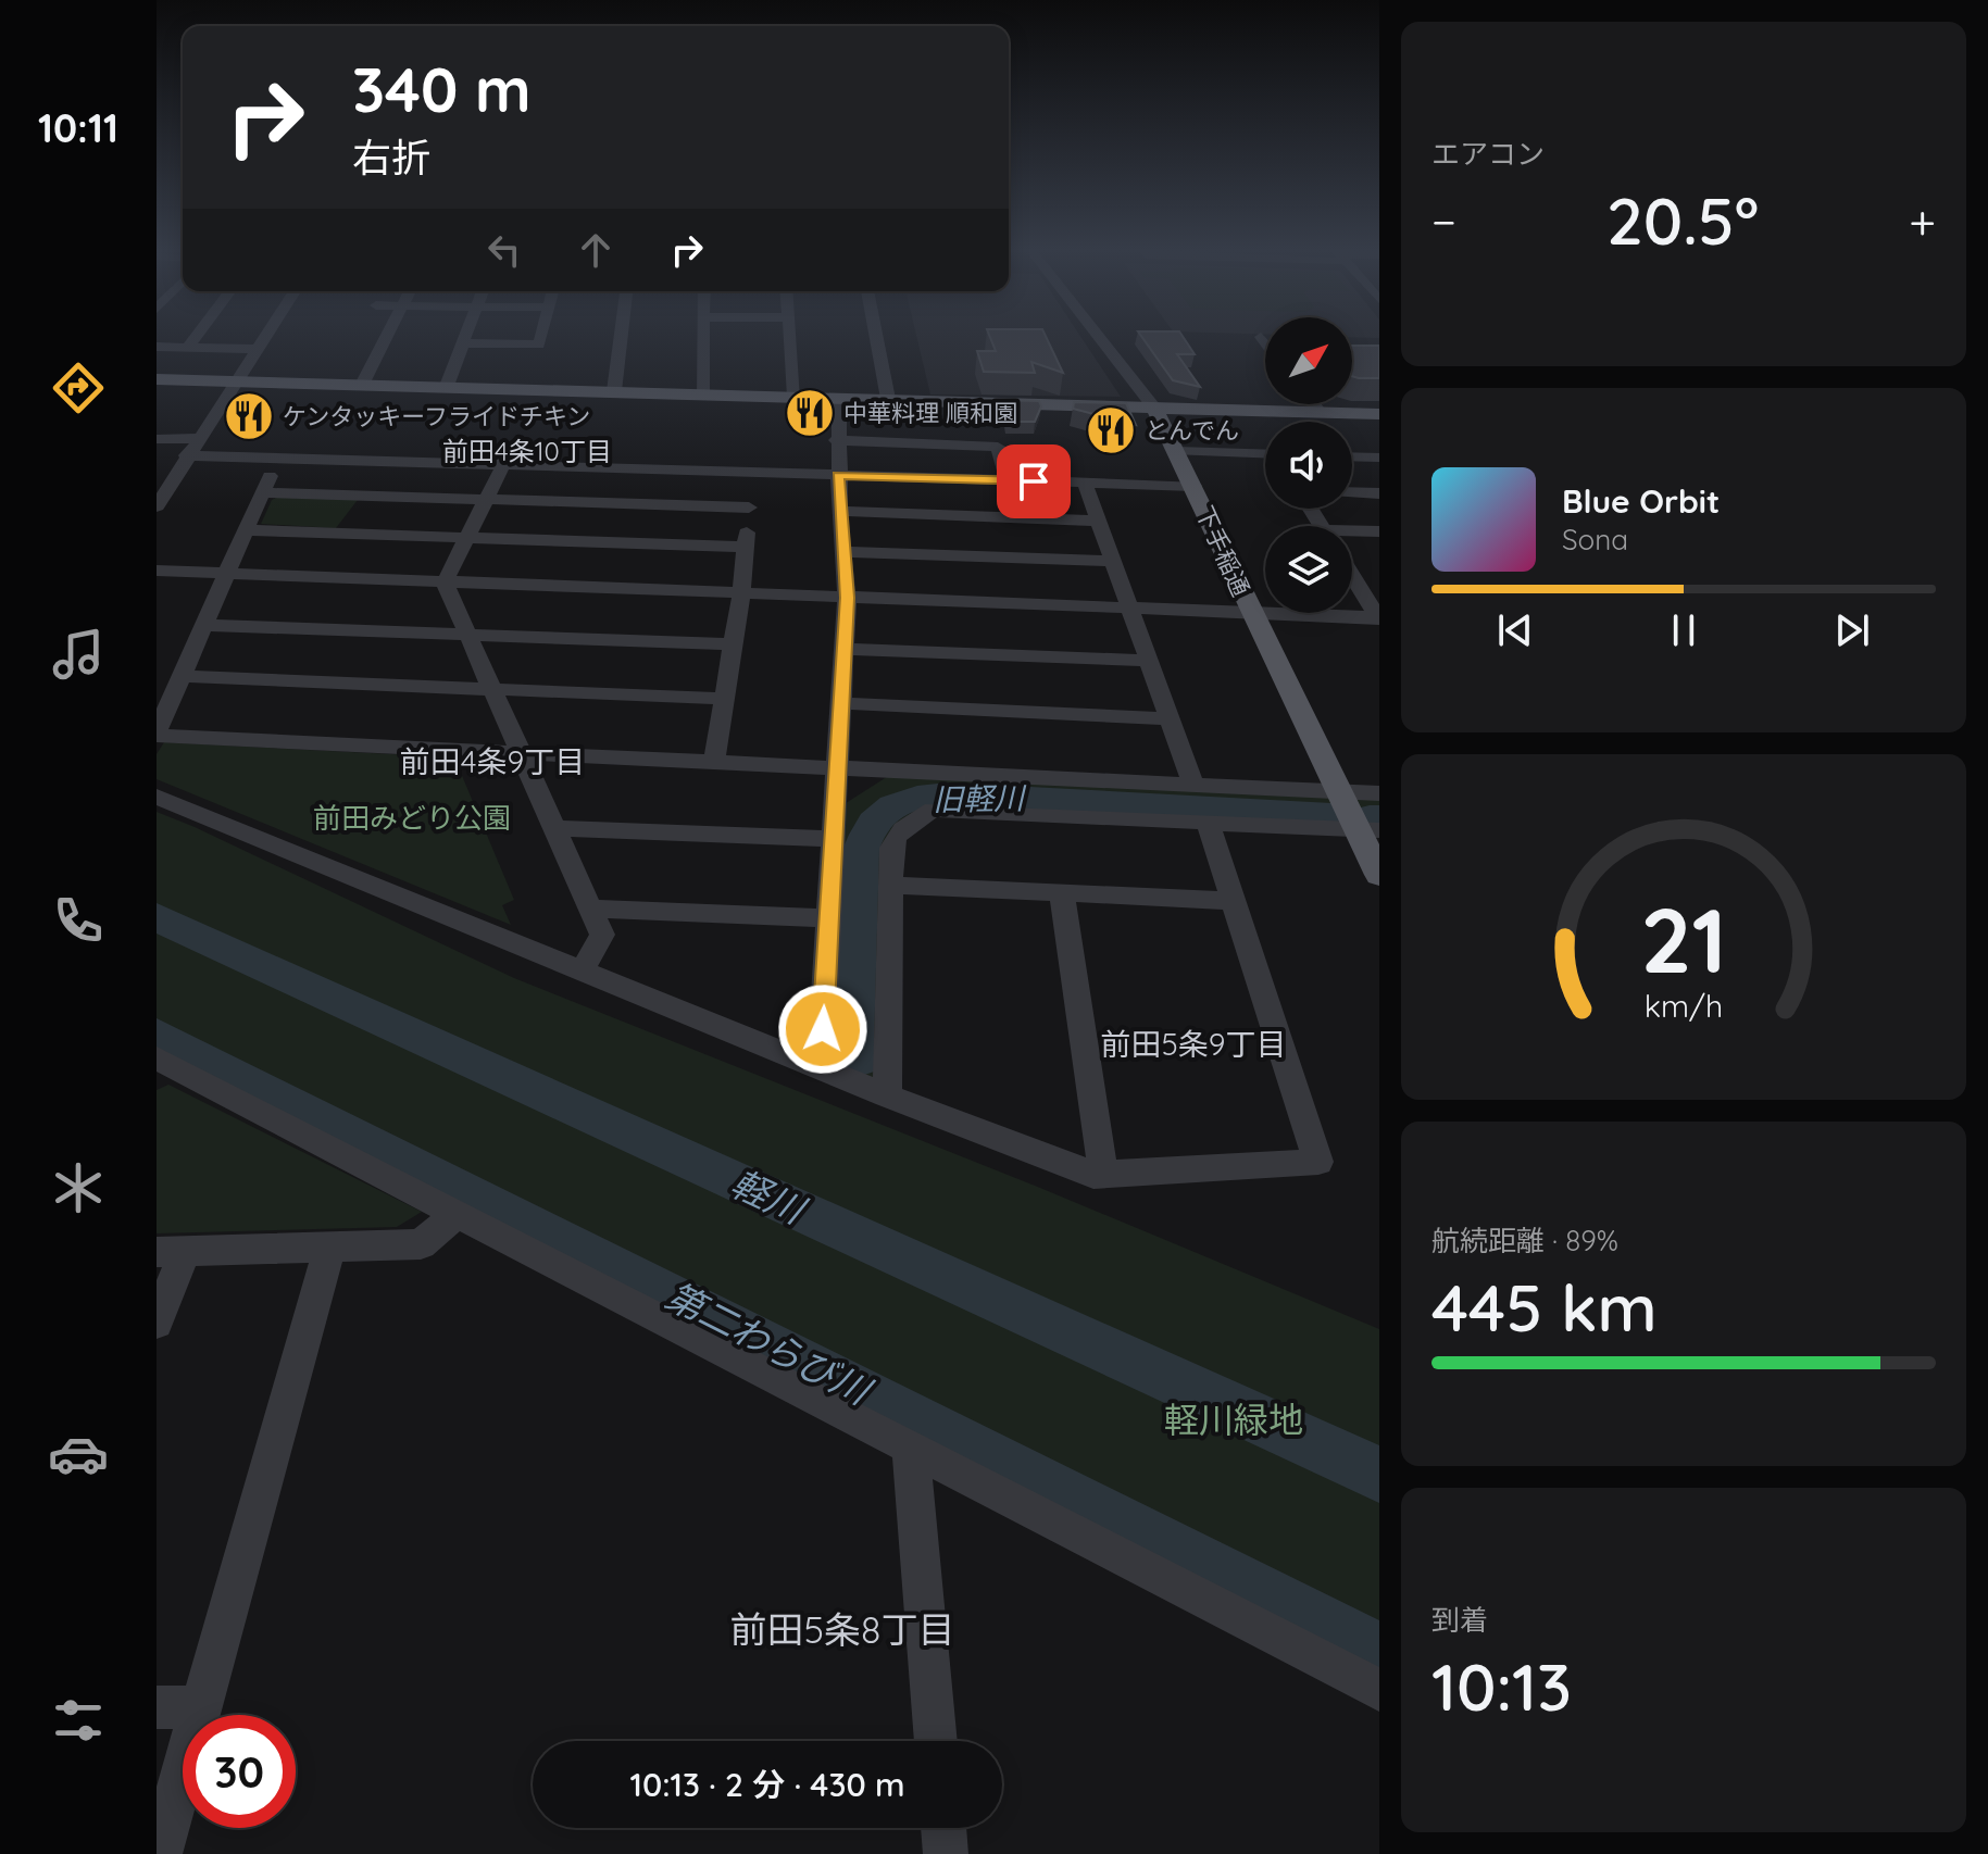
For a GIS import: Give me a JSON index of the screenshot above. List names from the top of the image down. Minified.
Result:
{"streets":{"main road":["下手稲通"]},"districts":["前田4条10丁目","前田4条9丁目","前田5条9丁目","前田5条8丁目"],"water":["旧軽川","軽川","第二わらび川"],"parks":["前田みどり公園","軽川緑地"],"places":{"restaurant":["中華料理 順和園","ケンタッキーフライドチキン","とんでん"]},"north":"top right","page":{"tabs":"10:11","tile":["エアコン",["航続距離 · 89%","445 km"],["到着","10:13"]],"turn":["340 m","右折"],"heat":["−","20.5°","+"],"song":["Blue Orbit","Sona"],"limit":"30","trip":"10:13 · 2 分 · 430 m","gauge":["21","km/h"]}}
